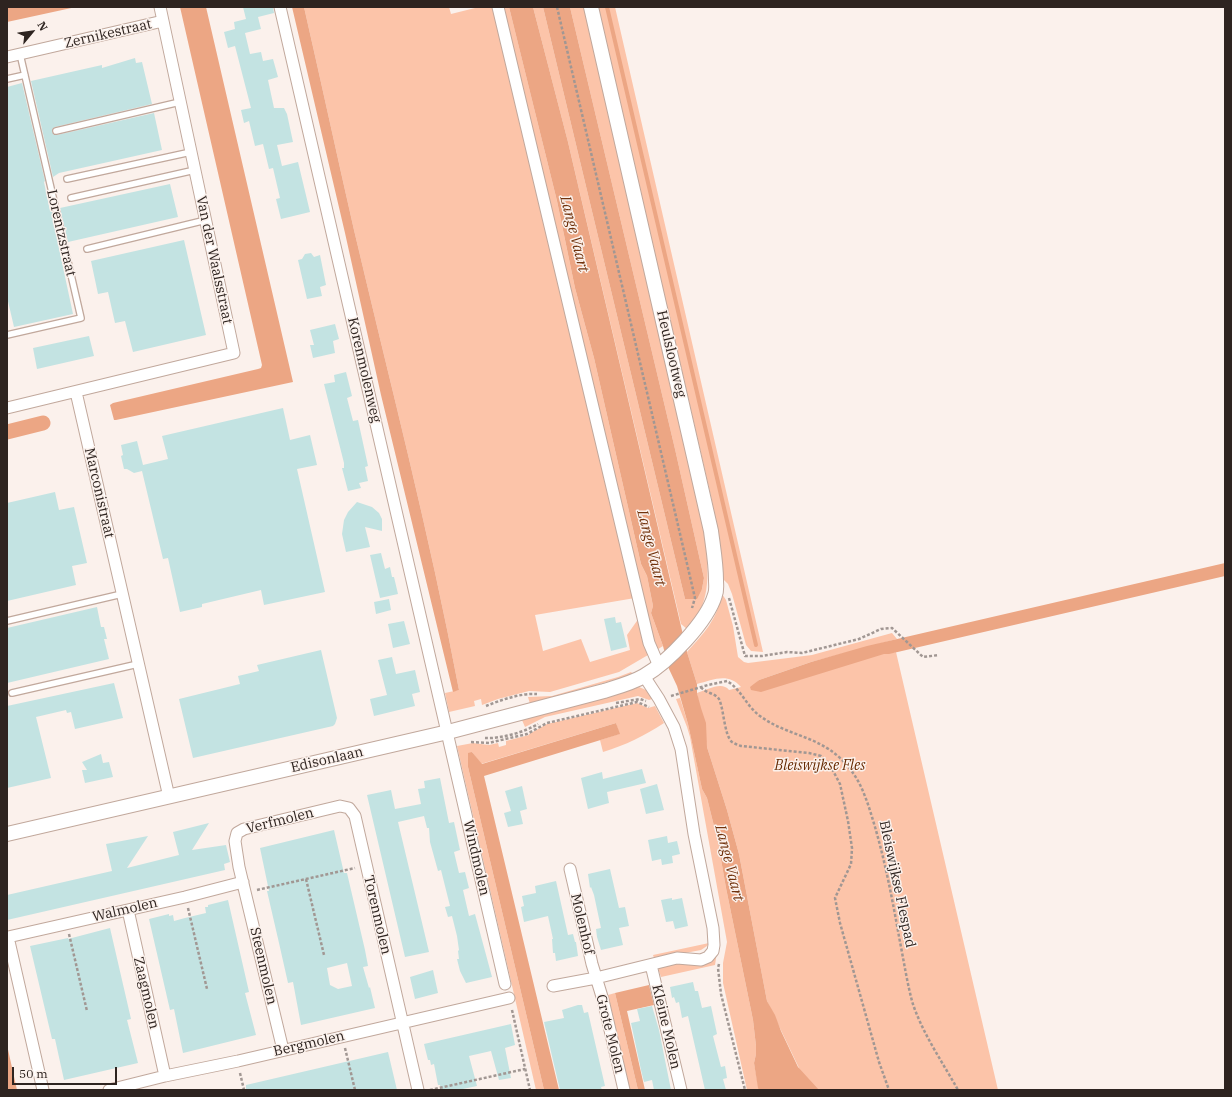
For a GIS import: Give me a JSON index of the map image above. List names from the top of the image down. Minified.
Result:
{"streets":{"street":["Zernikestraat","Van der Waalsstraat","Heulslootweg","Korenmolenweg","Marconistraat","Edisonlaan","Verfmolen","Windmolen","Walmolen","Torenmolen","Molenhof","Steenmolen","Zaagmolen","Kleine Molen","Grote Molen","Bergmolen"],"lane":["Lorentzstraat"],"path":["Bleiswijkse Flespad"]},"crossings":[["Zernikestraat","Lorentzstraat"],["Zernikestraat","Van der Waalsstraat"],["Van der Waalsstraat","Marconistraat"],["Heulslootweg","Edisonlaan"],["Korenmolenweg","Edisonlaan"],["Korenmolenweg","Windmolen"],["Marconistraat","Edisonlaan"],["Edisonlaan","Windmolen"],["Verfmolen","Walmolen"],["Verfmolen","Torenmolen"],["Verfmolen","Steenmolen"],["Walmolen","Steenmolen"],["Walmolen","Zaagmolen"],["Torenmolen","Bergmolen"],["Molenhof","Grote Molen"],["Steenmolen","Bergmolen"],["Zaagmolen","Bergmolen"]],"water":["Lange Vaart"],"parks":["Bleiswijkse Fles"],"scale_bar":"50 m","north":"top right"}
